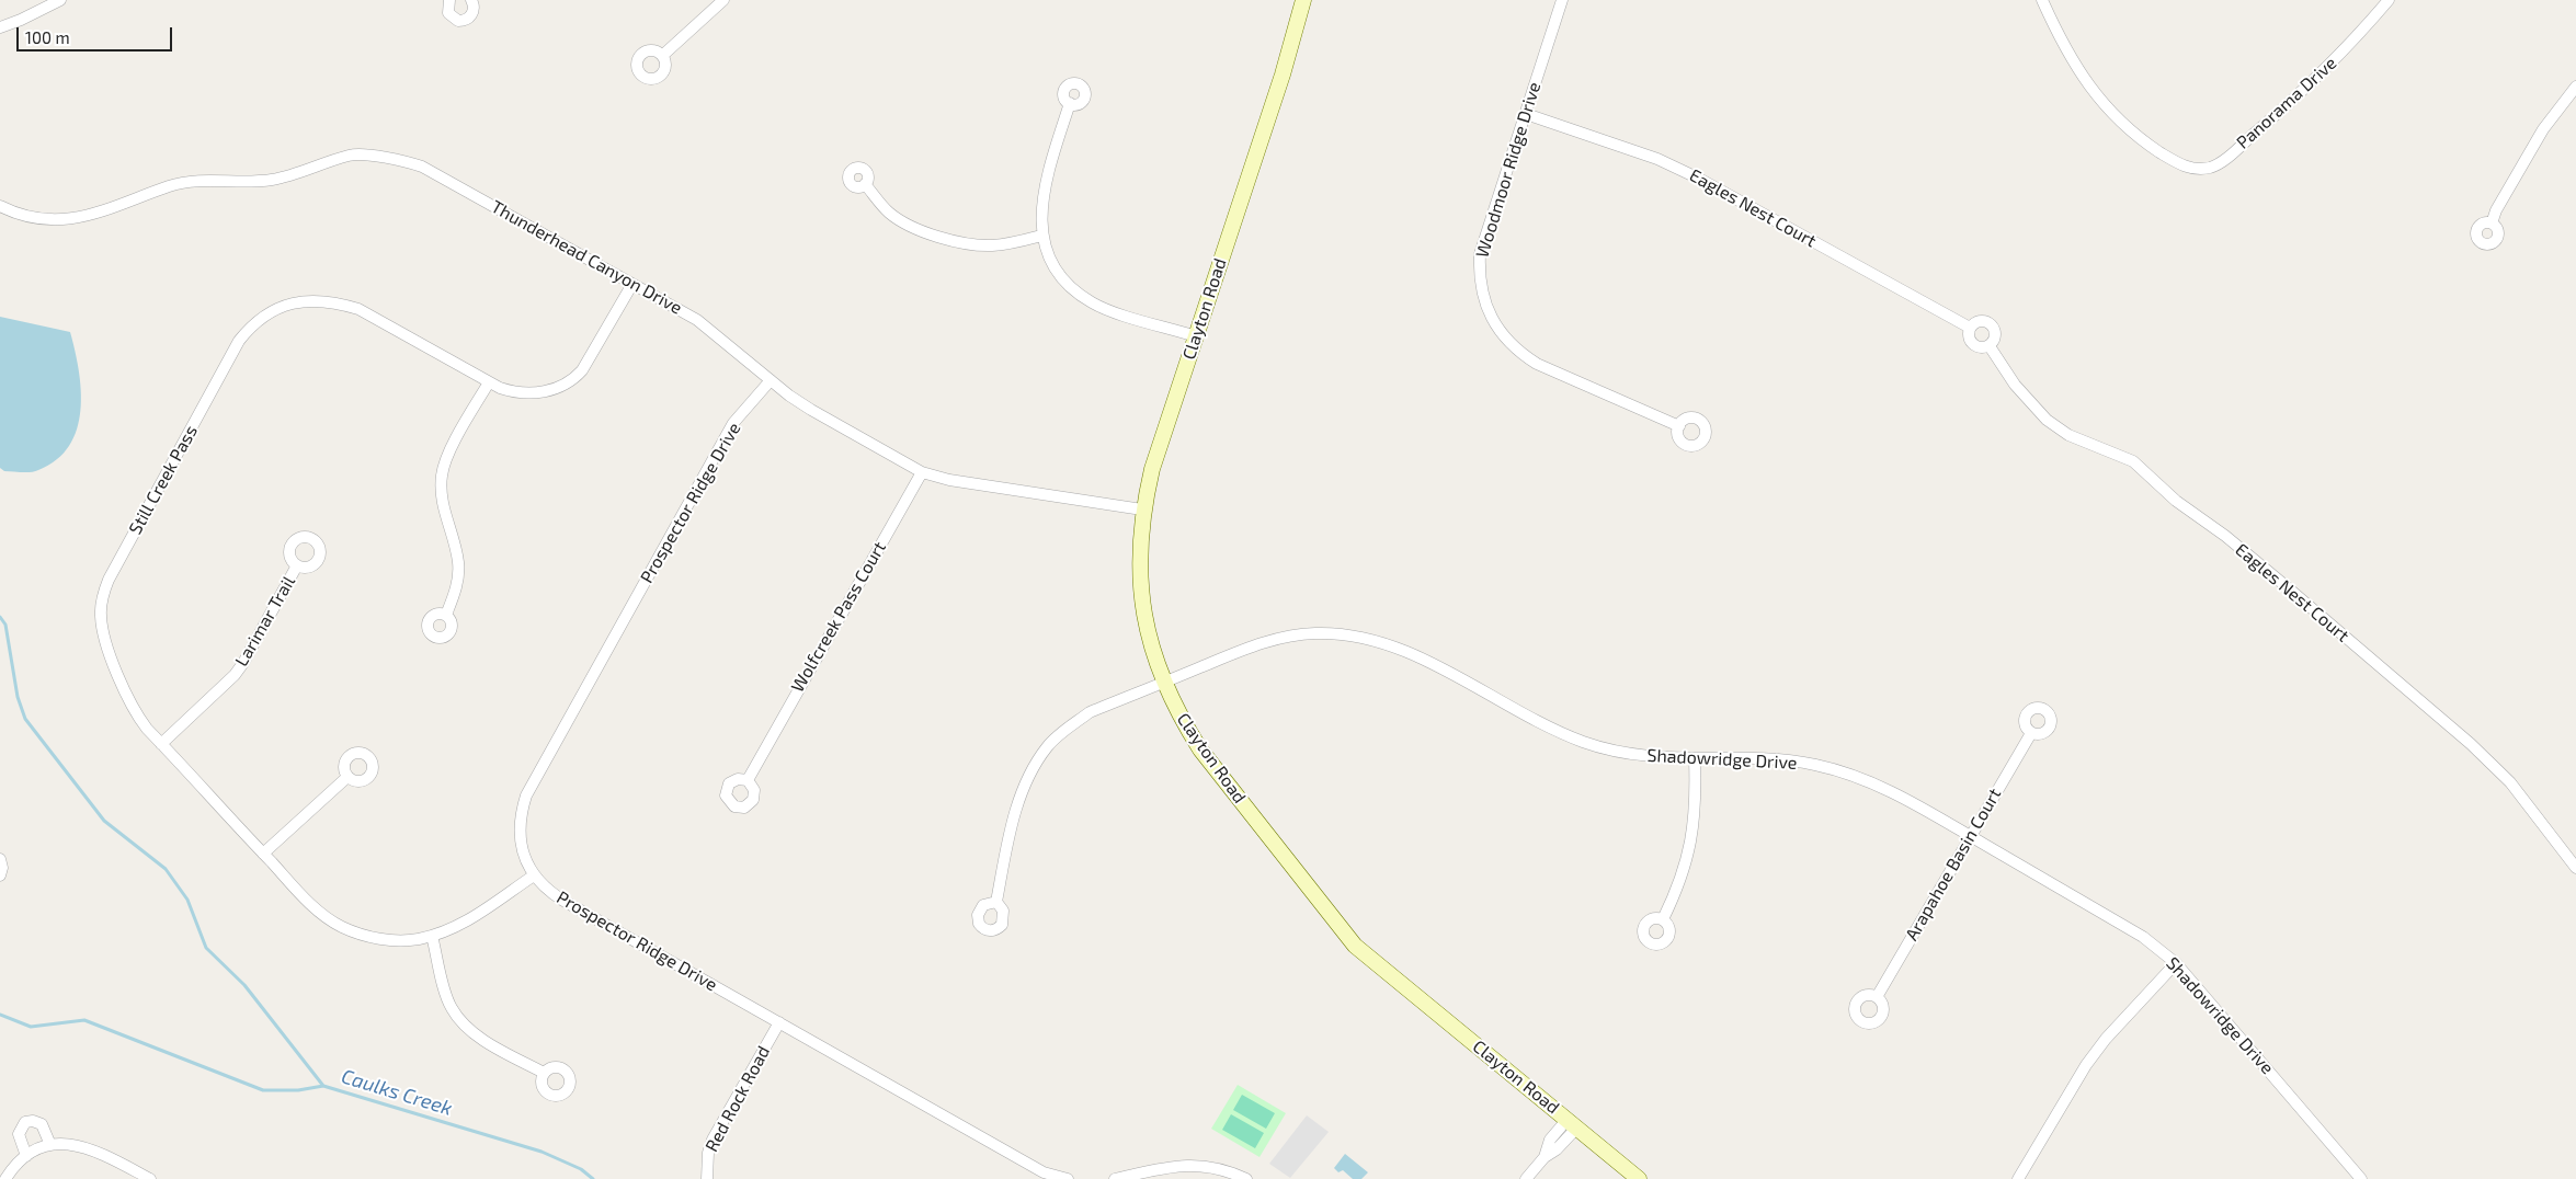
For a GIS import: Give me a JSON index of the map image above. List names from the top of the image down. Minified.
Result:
{"streets":{"main road":["Clayton Road"],"street":["Panorama Drive","Woodmoor Ridge Drive","Eagles Nest Court","Thunderhead Canyon Drive","Still Creek Pass","Prospector Ridge Drive","Wolfcreek Pass Court","Larimar Trail","Shadowridge Drive","Arapahoe Basin Court","Red Rock Road"]},"crossings":[["Woodmoor Ridge Drive","Eagles Nest Court"],["Thunderhead Canyon Drive","Clayton Road"],["Thunderhead Canyon Drive","Still Creek Pass"],["Thunderhead Canyon Drive","Prospector Ridge Drive"],["Thunderhead Canyon Drive","Wolfcreek Pass Court"],["Clayton Road","Shadowridge Drive"],["Still Creek Pass","Prospector Ridge Drive"],["Still Creek Pass","Larimar Trail"],["Prospector Ridge Drive","Red Rock Road"],["Shadowridge Drive","Arapahoe Basin Court"]],"water":["Caulks Creek"],"scale_bar":"100 m"}
